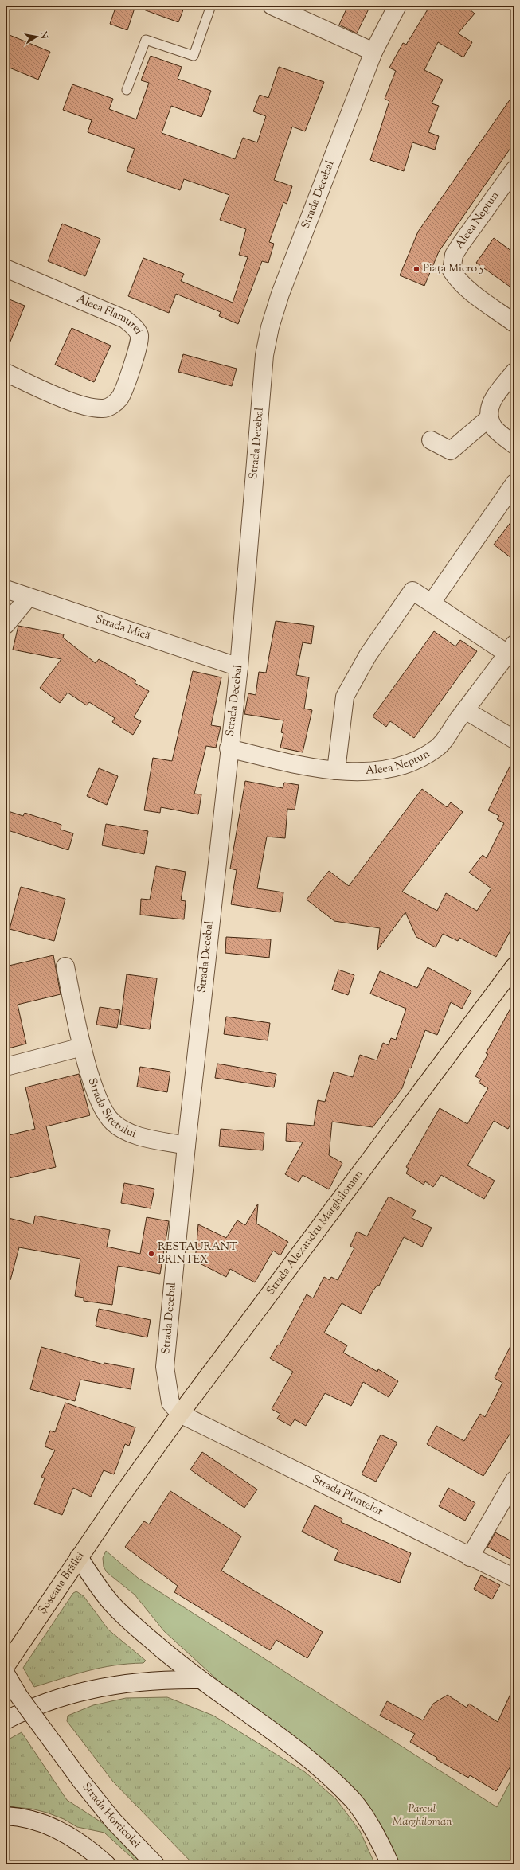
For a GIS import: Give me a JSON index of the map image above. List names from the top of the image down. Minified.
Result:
{"streets":{"main road":["Strada Alexandru Marghiloman","Șoseaua Brăilei"],"street":["Strada Decebal","Aleea Neptun","Aleea Flamurei","Strada Mică","Strada Siretului","Strada Plantelor","Strada Horticolei"]},"crossings":[["Strada Decebal","Aleea Neptun"],["Strada Decebal","Strada Mică"],["Strada Decebal","Strada Siretului"],["Strada Decebal","Strada Alexandru Marghiloman"],["Strada Decebal","Strada Plantelor"],["Strada Alexandru Marghiloman","Strada Plantelor"],["Strada Alexandru Marghiloman","Șoseaua Brăilei"]],"parks":["Parcul Marghiloman"],"places":["Piața Micro 5","RESTAURANT BRINTEX"],"north":"right"}
